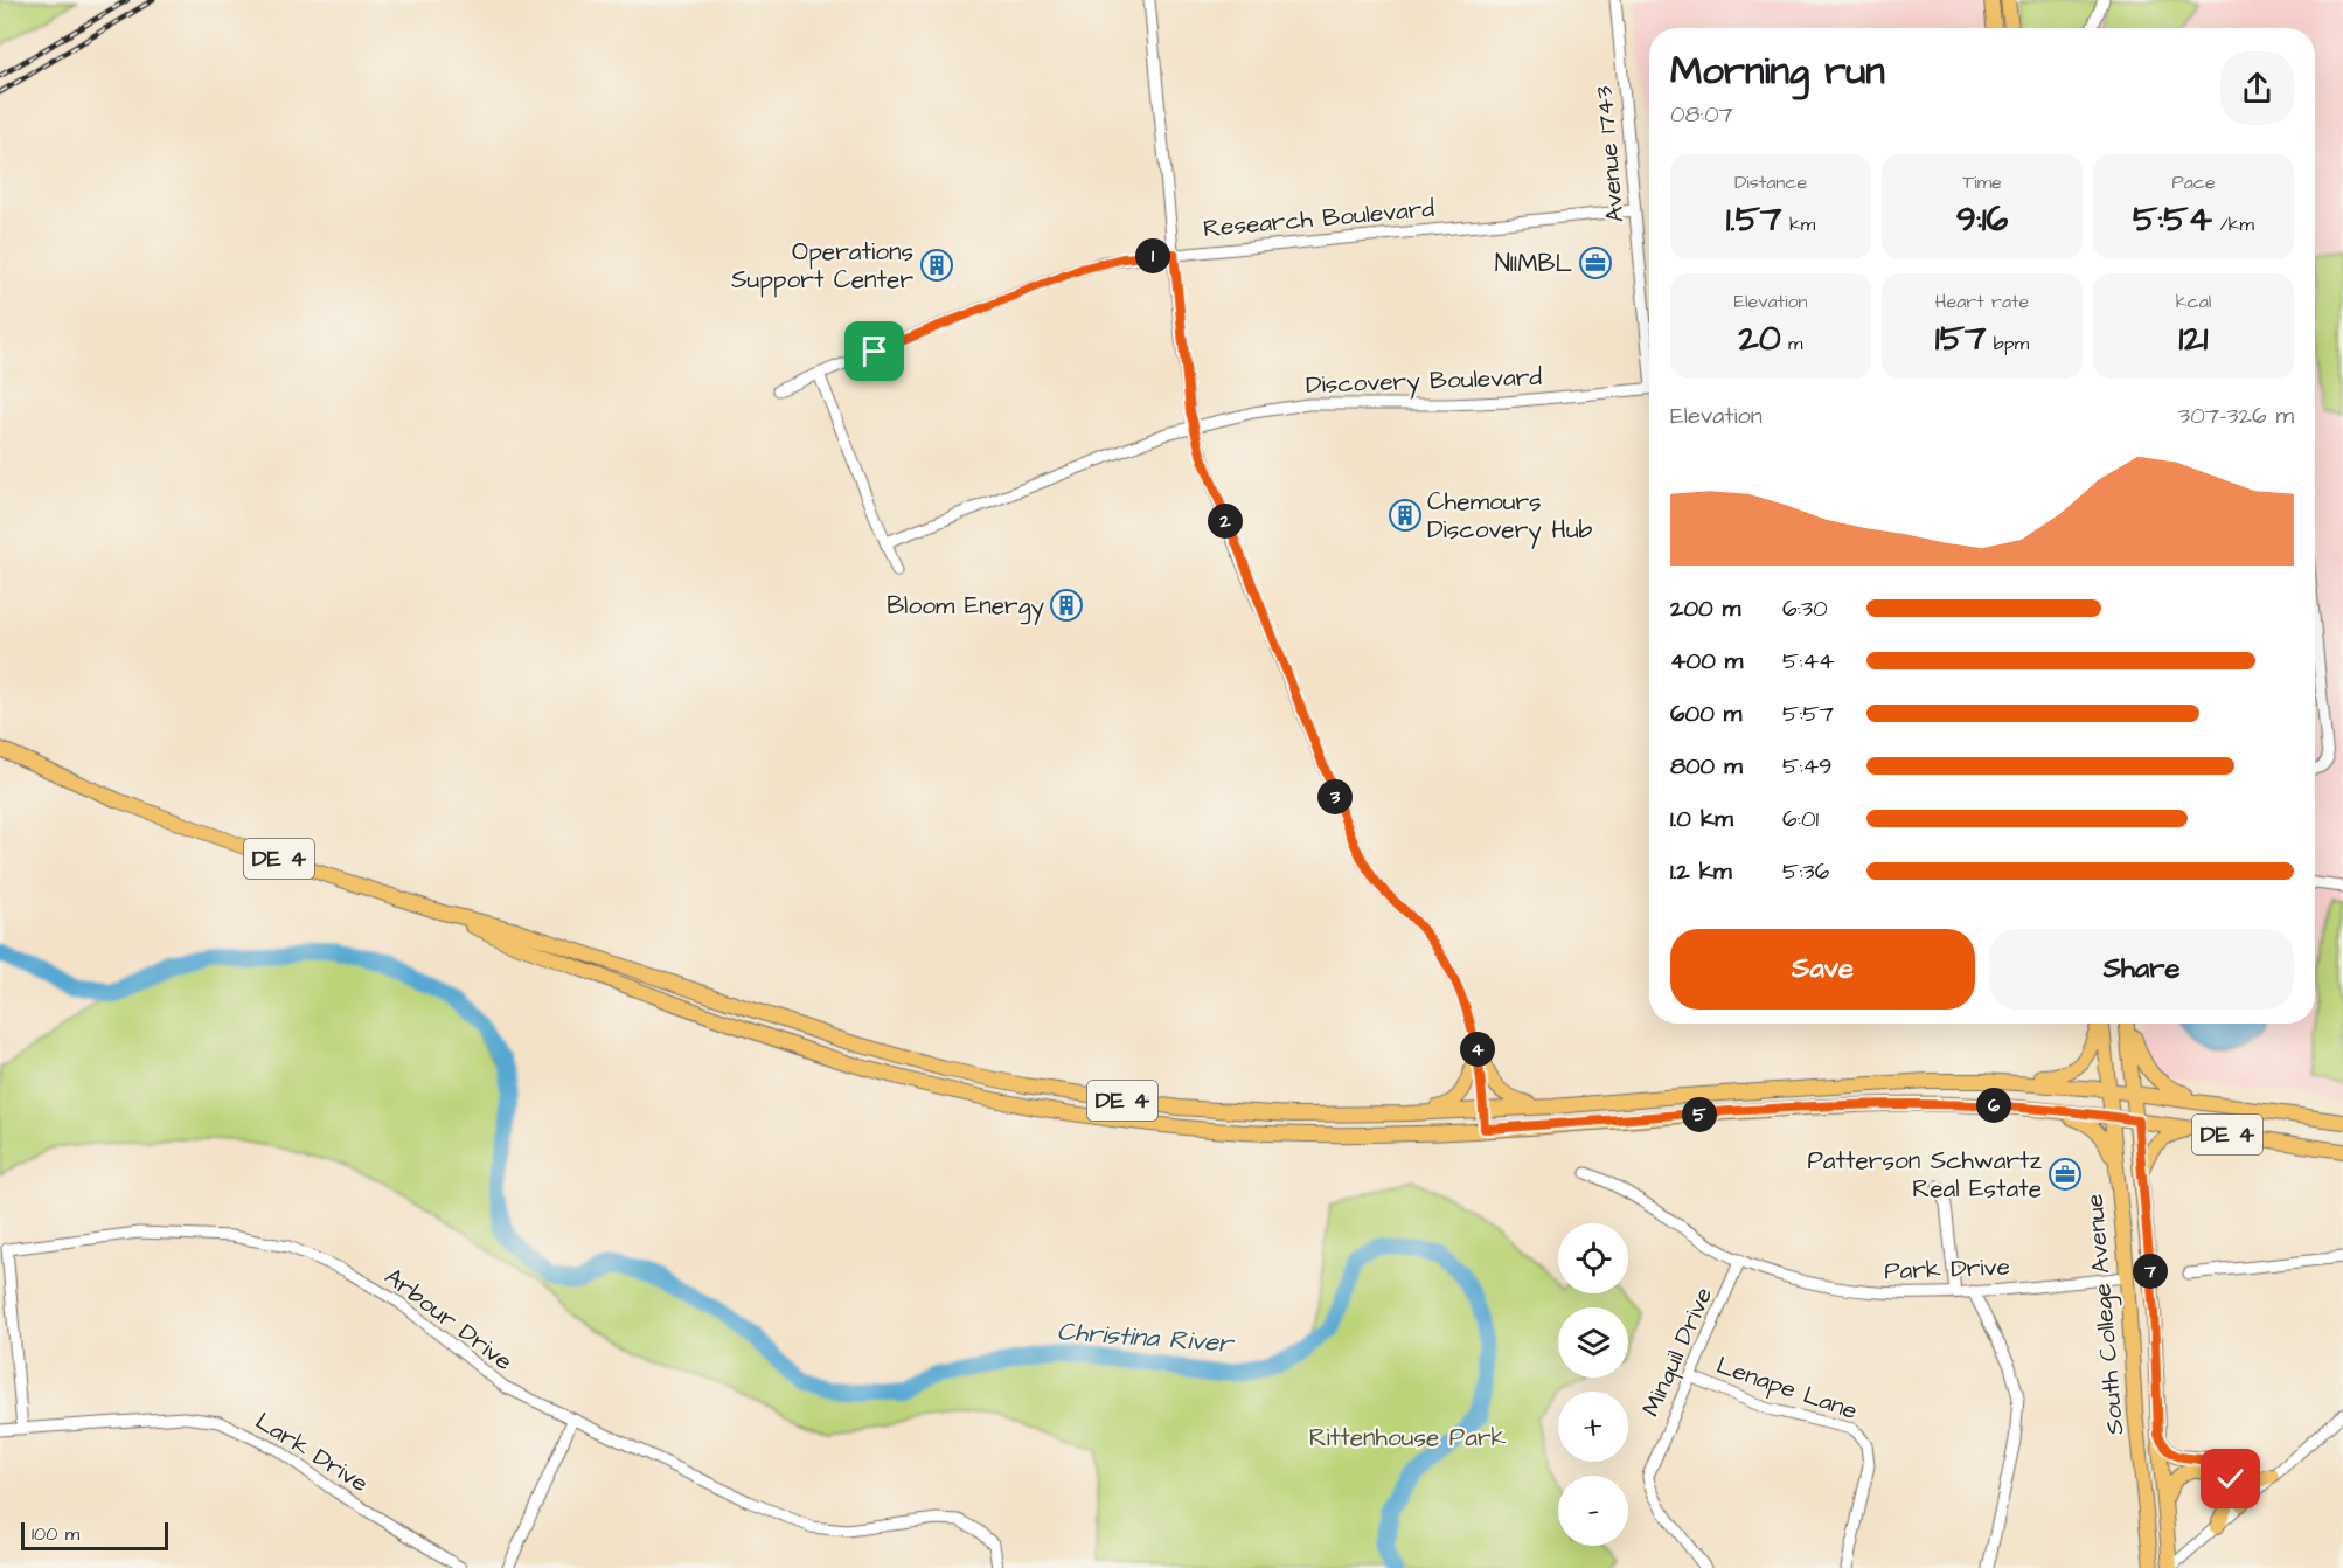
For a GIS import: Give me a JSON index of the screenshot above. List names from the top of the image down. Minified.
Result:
{"streets":{"main road":["DE 4","South College Avenue"],"street":["Avenue 1743","Research Boulevard","Discovery Boulevard","Park Drive","Arbour Drive","Minquil Drive","Lenape Lane","Lark Drive"]},"crossings":[["Avenue 1743","Research Boulevard"],["DE 4","South College Avenue"],["Park Drive","South College Avenue"],["Park Drive","Minquil Drive"],["Arbour Drive","Lark Drive"],["Minquil Drive","Lenape Lane"]],"water":["Christina River"],"parks":["Rittenhouse Park"],"places":{"office":["NIIMBL","Patterson Schwartz Real Estate"],"building":["Operations Support Center","Chemours Discovery Hub","Bloom Energy"]},"scale_bar":"100 m","page":{"heading":["Morning run","08:07"],"stats":[["Distance","1.57 km"],["Time","9:16"],["Pace","5:54 /km"],["Elevation","20 m"],["Heart rate","157 bpm"],["kcal","121"]],"pins":["1","2","3","4","6","5","7"],"chart":["Elevation","307–326 m"],"list":[{"name":"200 m","note":"6:30"},{"name":"400 m","note":"5:44"},{"name":"600 m","note":"5:57"},{"name":"800 m","note":"5:49"},{"name":"1.0 km","note":"6:01"},{"name":"1.2 km","note":"5:36"}],"buttons":["Save","Share"],"map_buttons":["+","−"],"scale":"100 m"}}
